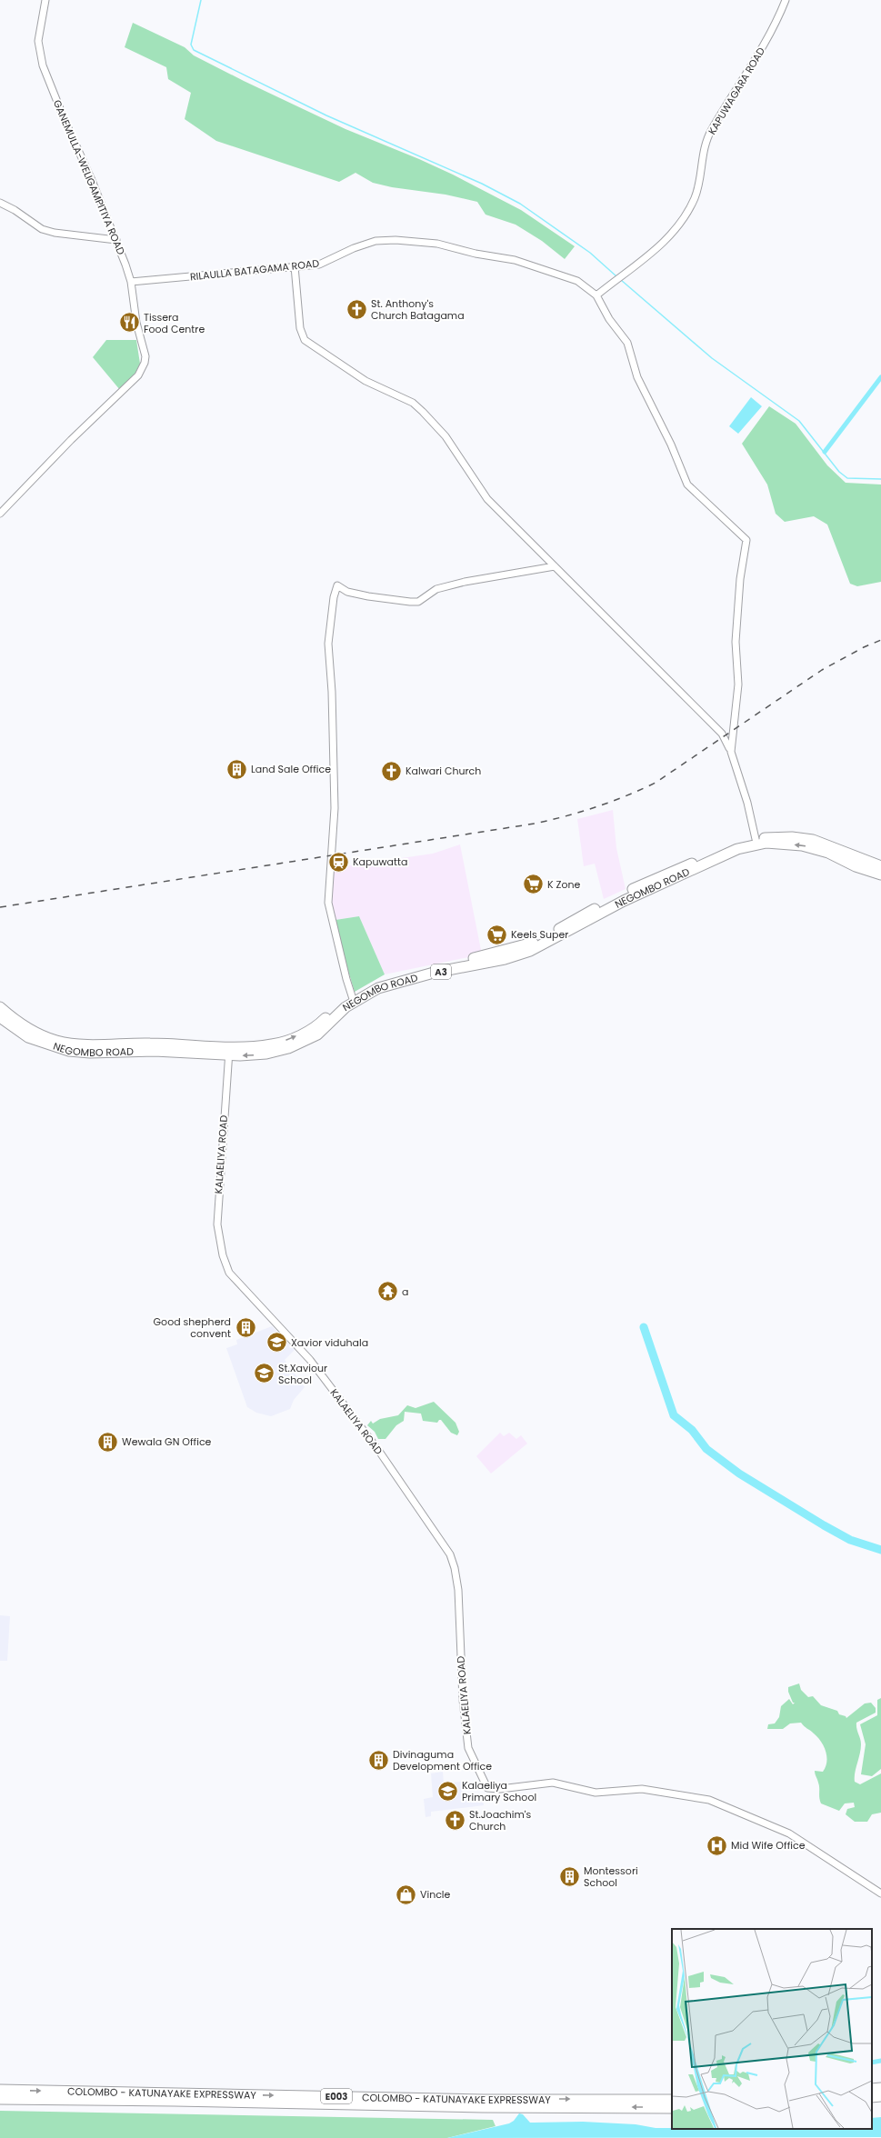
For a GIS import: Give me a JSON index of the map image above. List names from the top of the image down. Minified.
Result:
{"streets":{"highway":["NEGOMBO ROAD","A3","COLOMBO - KATUNAYAKE EXPRESSWAY","E003"],"street":["KAPUWAGARA ROAD","GANEMULLA-WELIGAMPITIYA ROAD","RILAULLA BATAGAMA ROAD","KALAELIYA ROAD"]},"crossings":[["KAPUWAGARA ROAD","RILAULLA BATAGAMA ROAD"],["GANEMULLA-WELIGAMPITIYA ROAD","RILAULLA BATAGAMA ROAD"],["RILAULLA BATAGAMA ROAD","NEGOMBO ROAD"],["NEGOMBO ROAD","KALAELIYA ROAD"]],"places":{"church":["St. Anthony's Church Batagama","Kalwari Church","St.Joachim's Church"],"restaurant":["Tissera Food Centre"],"building":["Land Sale Office","Good shepherd convent","Wewala GN Office","Divinaguma Development Office","Montessori School"],"station":["Kapuwatta"],"supermarket":["K Zone","Keels Super"],"temple":["a"],"school or university":["Xavior viduhala","St.Xaviour School","Kalaeliya Primary School"],"hospital":["Mid Wife Office"],"shop":["Vincle"]}}
